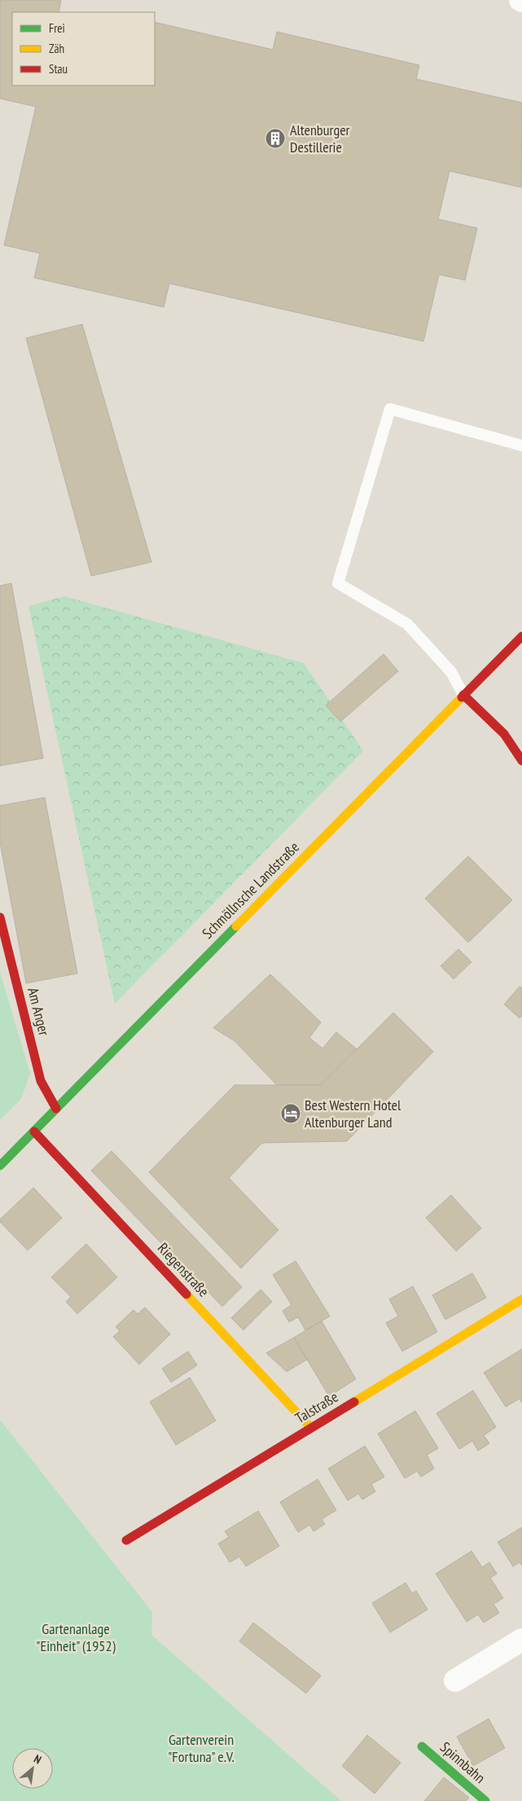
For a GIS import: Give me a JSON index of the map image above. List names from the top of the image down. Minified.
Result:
{"streets":{"street":["Schmöllnsche Landstraße","Am Anger","Riegenstraße","Talstraße","Spinnbahn"]},"crossings":[["Schmöllnsche Landstraße","Am Anger"],["Schmöllnsche Landstraße","Riegenstraße"],["Riegenstraße","Talstraße"]],"parks":["Gartenanlage \"Einheit\" (1952)","Gartenverein \"Fortuna\" e.V."],"places":{"building":["Altenburger Destillerie"],"hotel":["Best Western Hotel Altenburger Land"]},"legend":["Frei","Zäh","Stau"],"north":"top right"}
